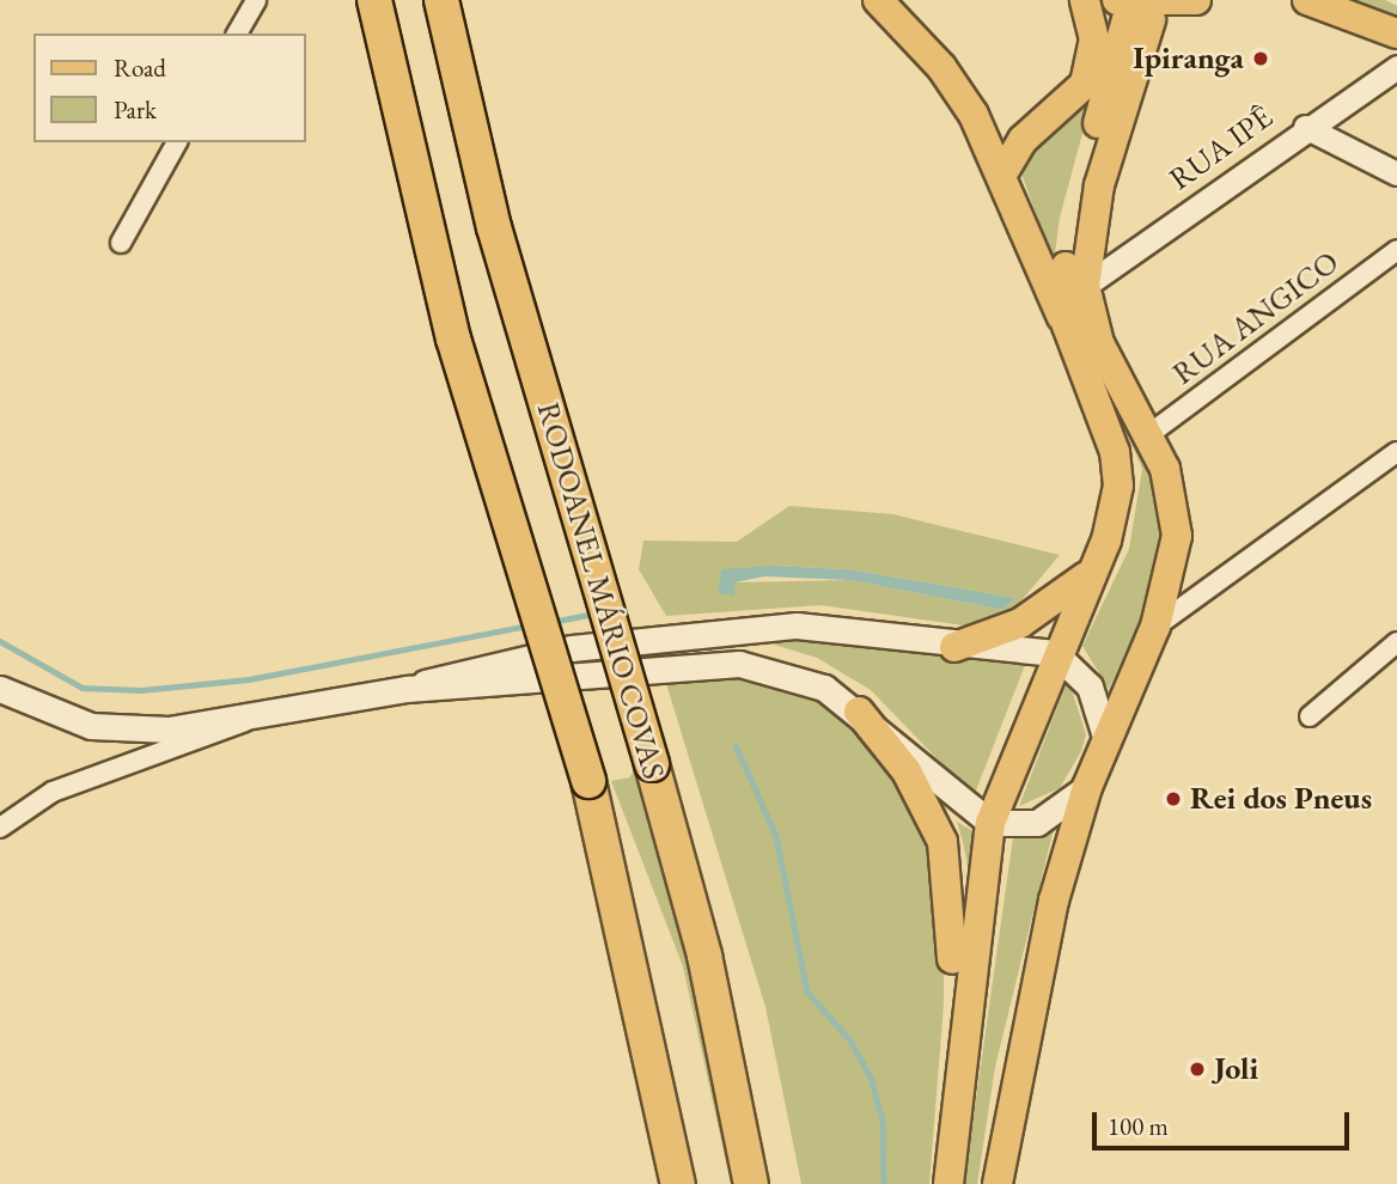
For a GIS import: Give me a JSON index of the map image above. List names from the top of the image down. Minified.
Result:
{"streets":{"highway":["RODOANEL MÁRIO COVAS"],"street":["RUA IPÊ","RUA ANGICO"]},"places":["Ipiranga","Rei dos Pneus","Joli"],"legend":["Road","Park"],"scale_bar":"100 m"}
